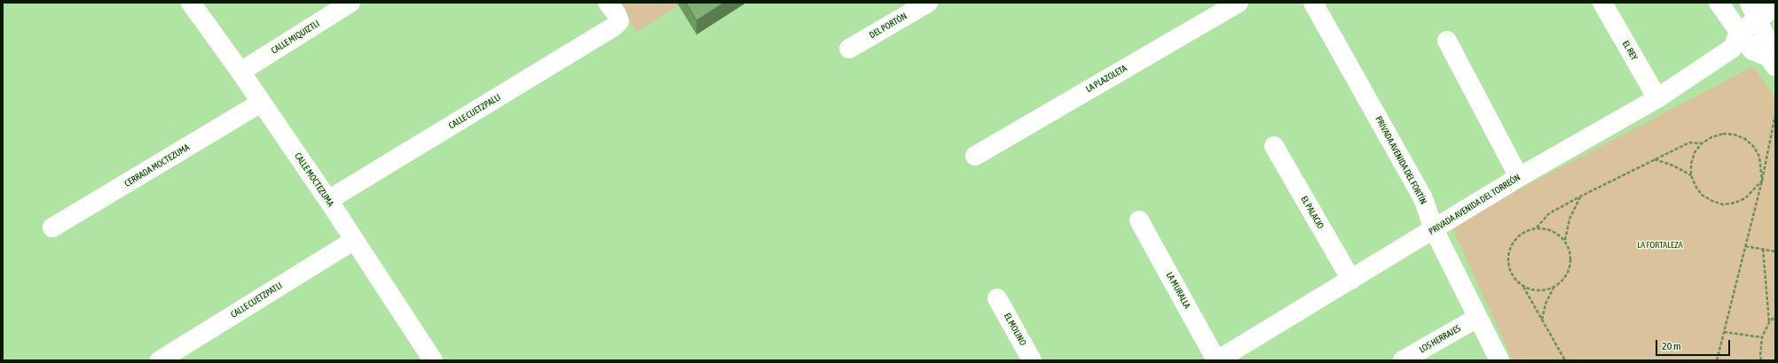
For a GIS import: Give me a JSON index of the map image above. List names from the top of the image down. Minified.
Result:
{"streets":{"street":["DEL PORTÓN","CALLE MIQUIZTLI","EL REY","LA PLAZOLETA","CALLE CUETZPALLI","PRIVADA AVENIDA DEL FORTÍN","CERRADA MOCTEZUMA","CALLE MOCTEZUMA","PRIVADA AVENIDA DEL TORREÓN","EL PALACIO","LA MURALLA","CALLE CUETZPATLI","EL MOLINO","LOS HERRAJES"]},"crossings":[["CALLE MIQUIZTLI","CALLE MOCTEZUMA"],["EL REY","PRIVADA AVENIDA DEL TORREÓN"],["CALLE CUETZPALLI","CALLE MOCTEZUMA"],["PRIVADA AVENIDA DEL FORTÍN","PRIVADA AVENIDA DEL TORREÓN"],["PRIVADA AVENIDA DEL FORTÍN","LOS HERRAJES"],["CERRADA MOCTEZUMA","CALLE MOCTEZUMA"],["CALLE MOCTEZUMA","CALLE CUETZPATLI"],["PRIVADA AVENIDA DEL TORREÓN","EL PALACIO"],["PRIVADA AVENIDA DEL TORREÓN","LA MURALLA"]],"parks":["LA FORTALEZA"],"scale_bar":"20 m"}
